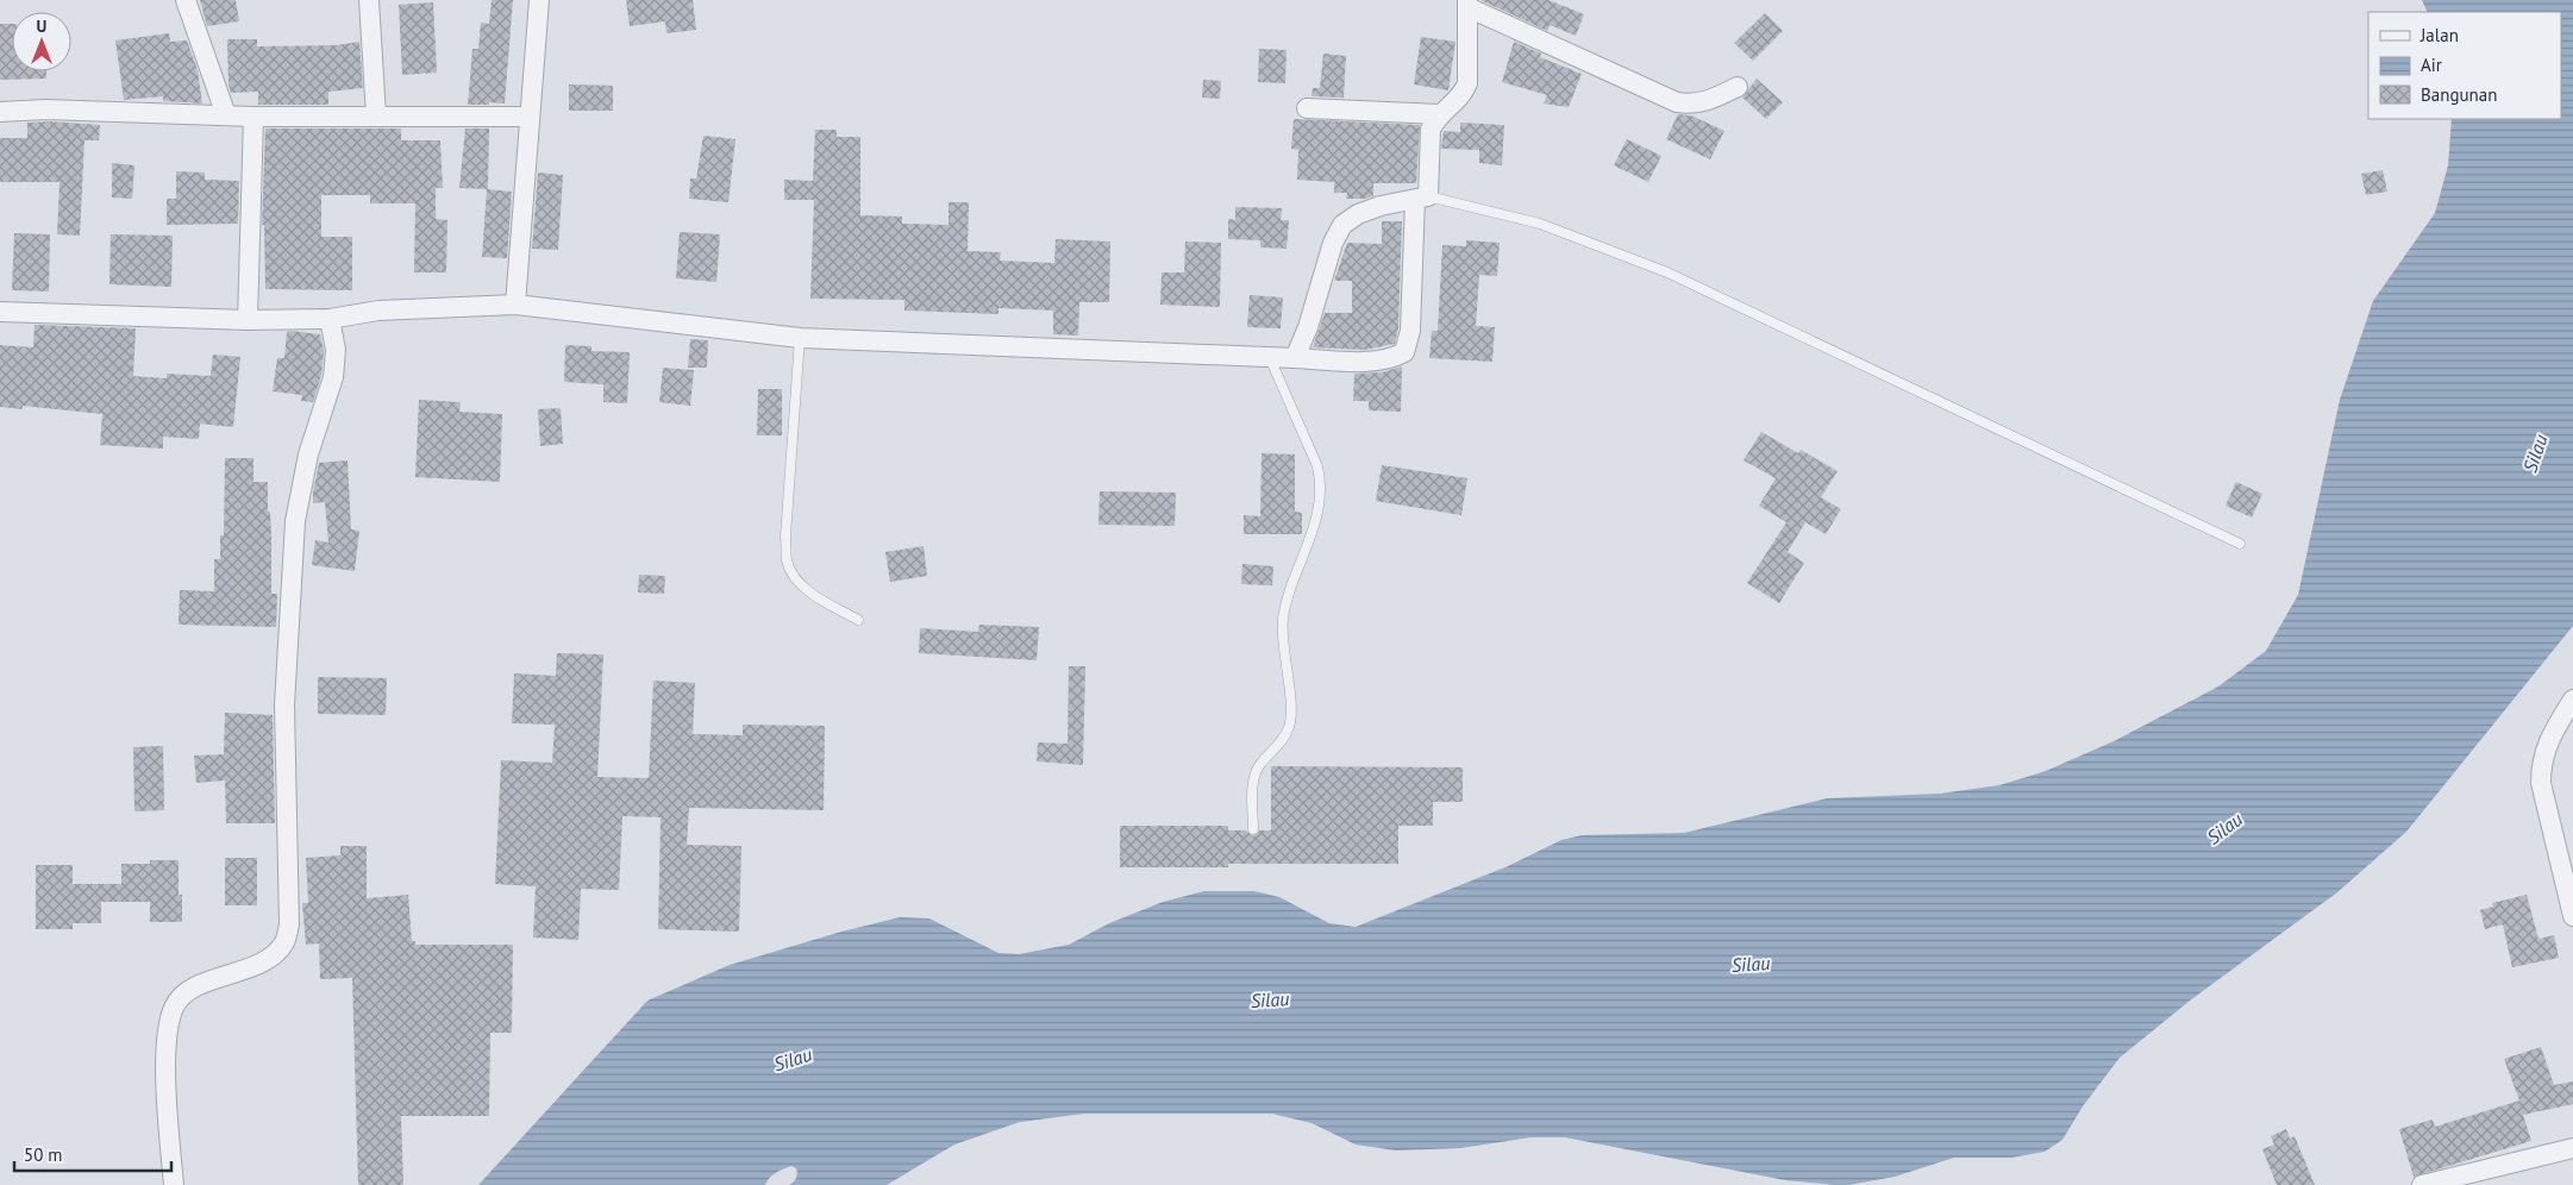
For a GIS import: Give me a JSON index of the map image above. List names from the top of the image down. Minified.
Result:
{"water":["Silau"],"legend":["Jalan","Air","Bangunan"],"scale_bar":"50 m","north":"top"}
